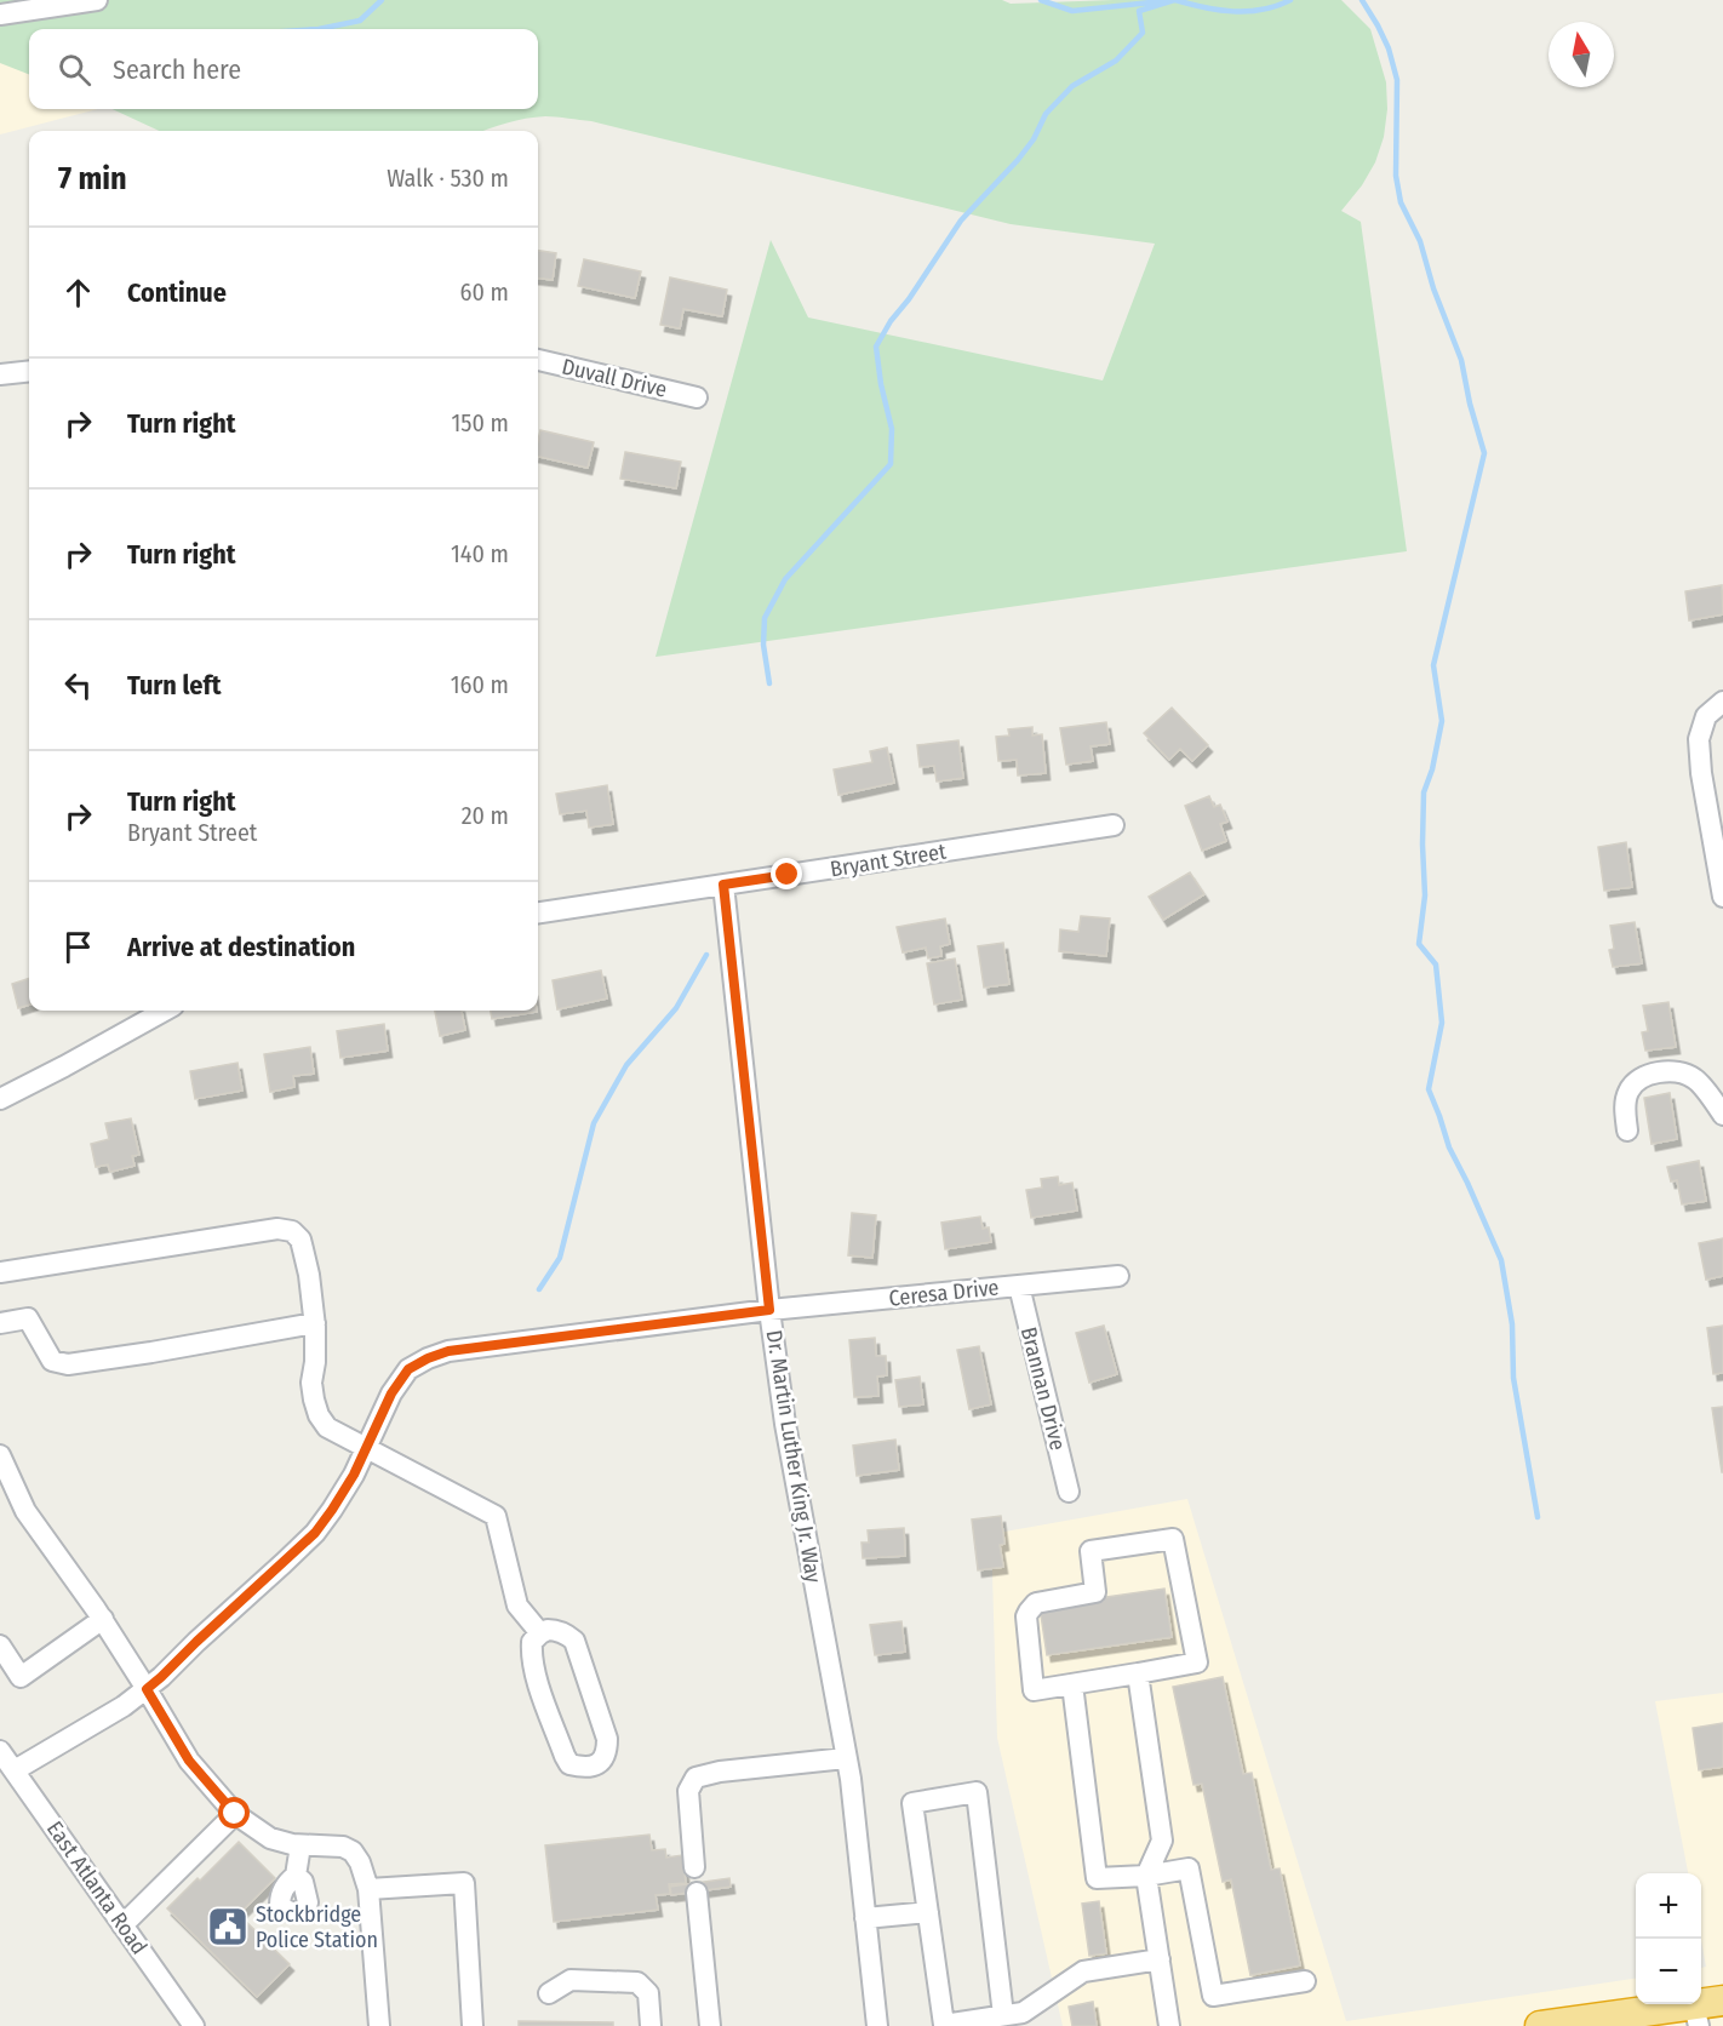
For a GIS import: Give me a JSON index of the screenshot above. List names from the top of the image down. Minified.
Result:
{"streets":{"street":["Duvall Drive","Bryant Street","Ceresa Drive","Brannan Drive","Dr. Martin Luther King Jr. Way","East Atlanta Road"]},"crossings":[["Bryant Street","Dr. Martin Luther King Jr. Way"],["Ceresa Drive","Brannan Drive"],["Ceresa Drive","Dr. Martin Luther King Jr. Way"],["Ceresa Drive","East Atlanta Road"]],"places":{"public building":["Stockbridge Police Station"]},"north":"top","page":{"search":"Search here","heading":["7 min","Walk · 530 m"],"list":[["Continue","60 m"],["Turn right","150 m"],["Turn right","140 m"],["Turn left","160 m"],["Turn right","Bryant Street","20 m"],"Arrive at destination"],"map_buttons":["+","−"]}}
